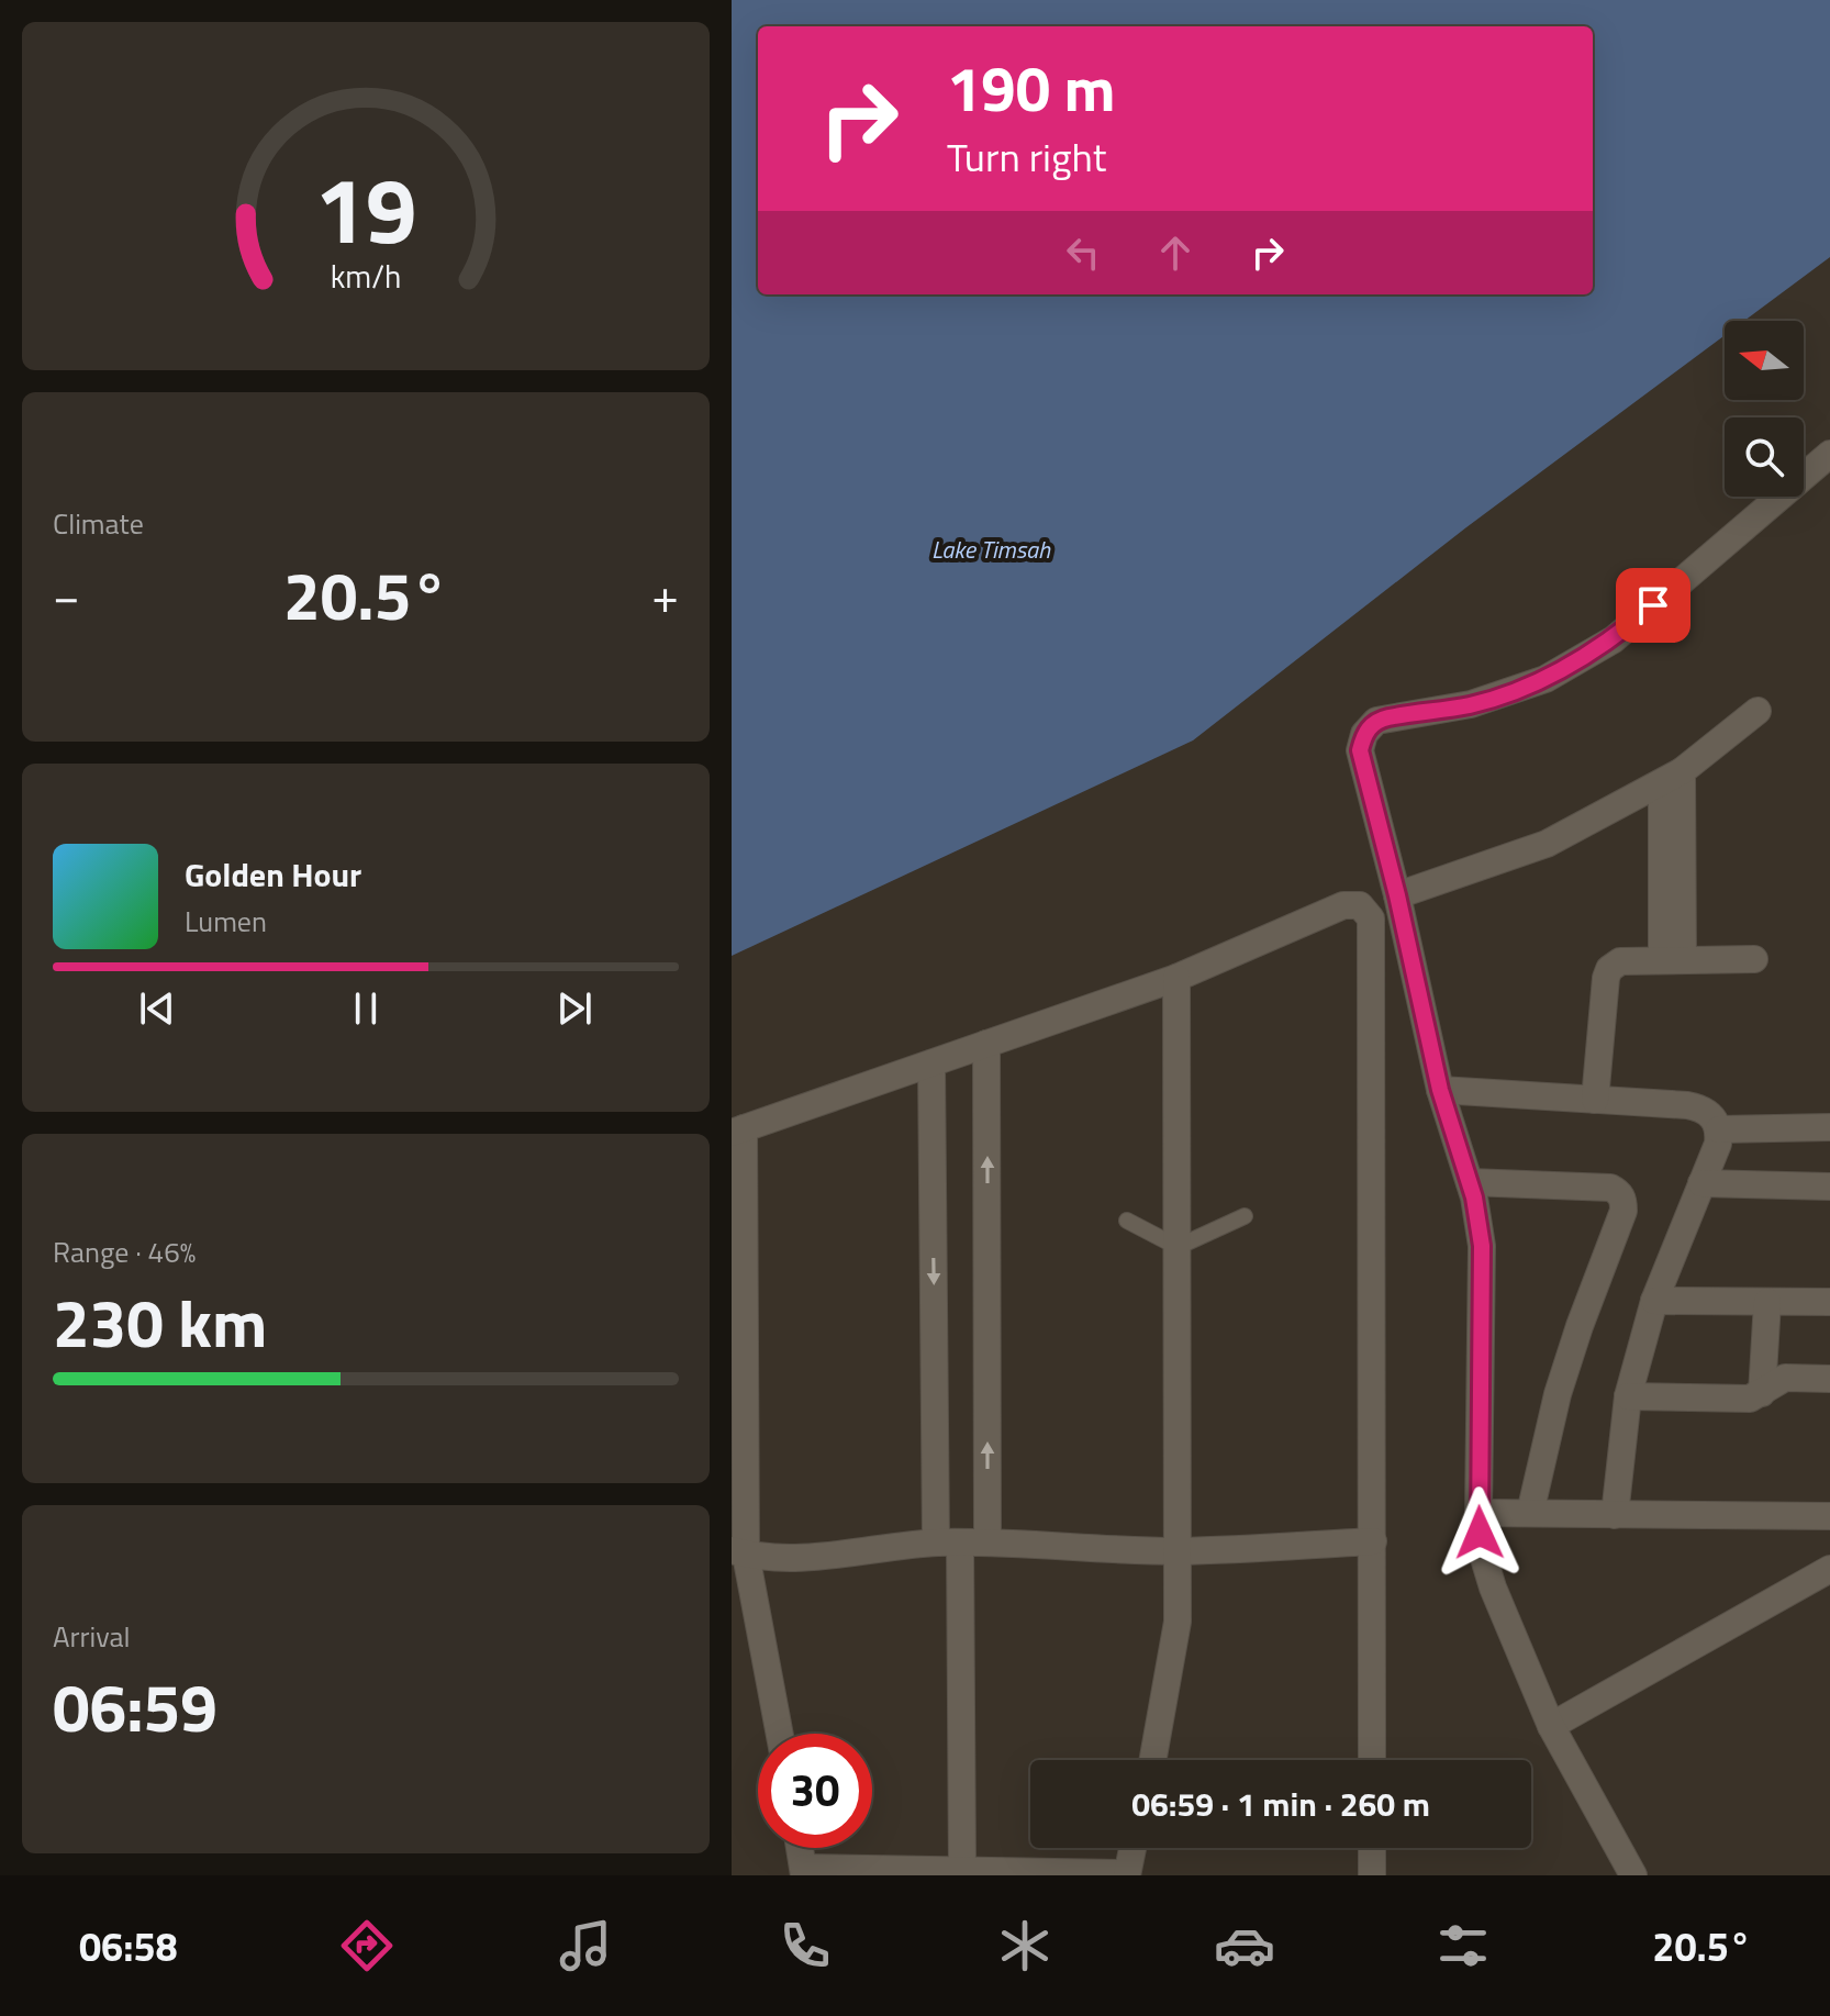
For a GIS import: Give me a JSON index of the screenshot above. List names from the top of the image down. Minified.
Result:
{"water":["Lake Timsah"],"north":"left","page":{"turn":["190 m","Turn right"],"tile":["Climate",["Range · 46%","230 km"],["Arrival","06:59"]],"heat":["−","20.5°","+"],"song":["Golden Hour","Lumen"],"limit":"30","trip":"06:59 · 1 min · 260 m","tabs":["06:58","20.5°"],"gauge":["19","km/h"]}}
